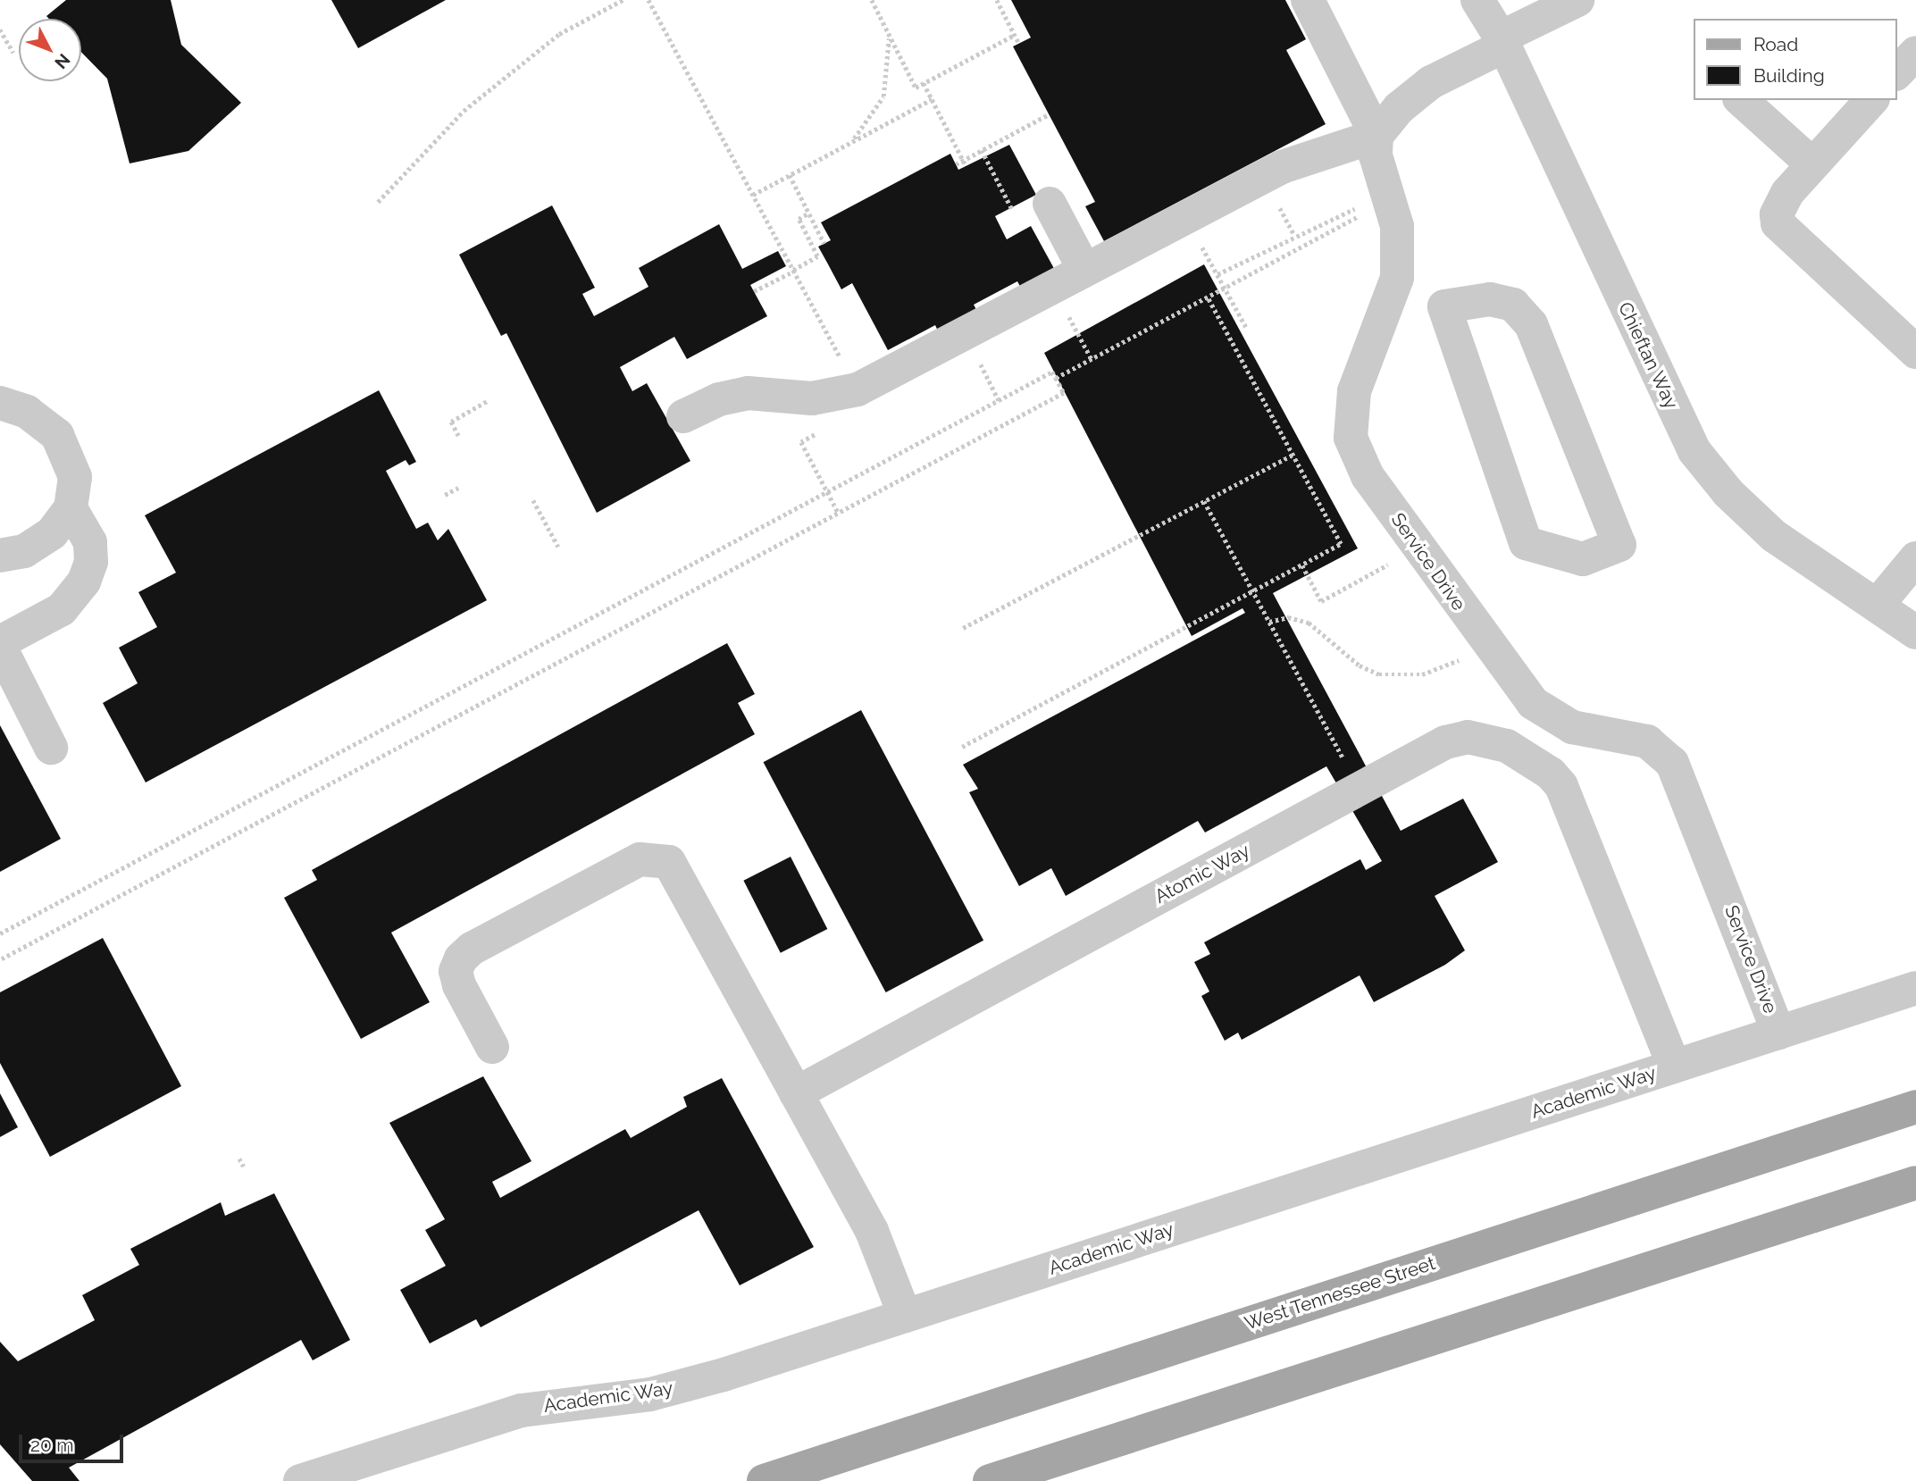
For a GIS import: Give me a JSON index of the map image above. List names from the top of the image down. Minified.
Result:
{"streets":{"main road":["West Tennessee Street"],"street":["Chieftan Way","Service Drive","Atomic Way","Academic Way"]},"crossings":[["Service Drive","Academic Way"],["Atomic Way","Academic Way"]],"legend":["Road","Building"],"scale_bar":"20 m","north":"bottom right"}
